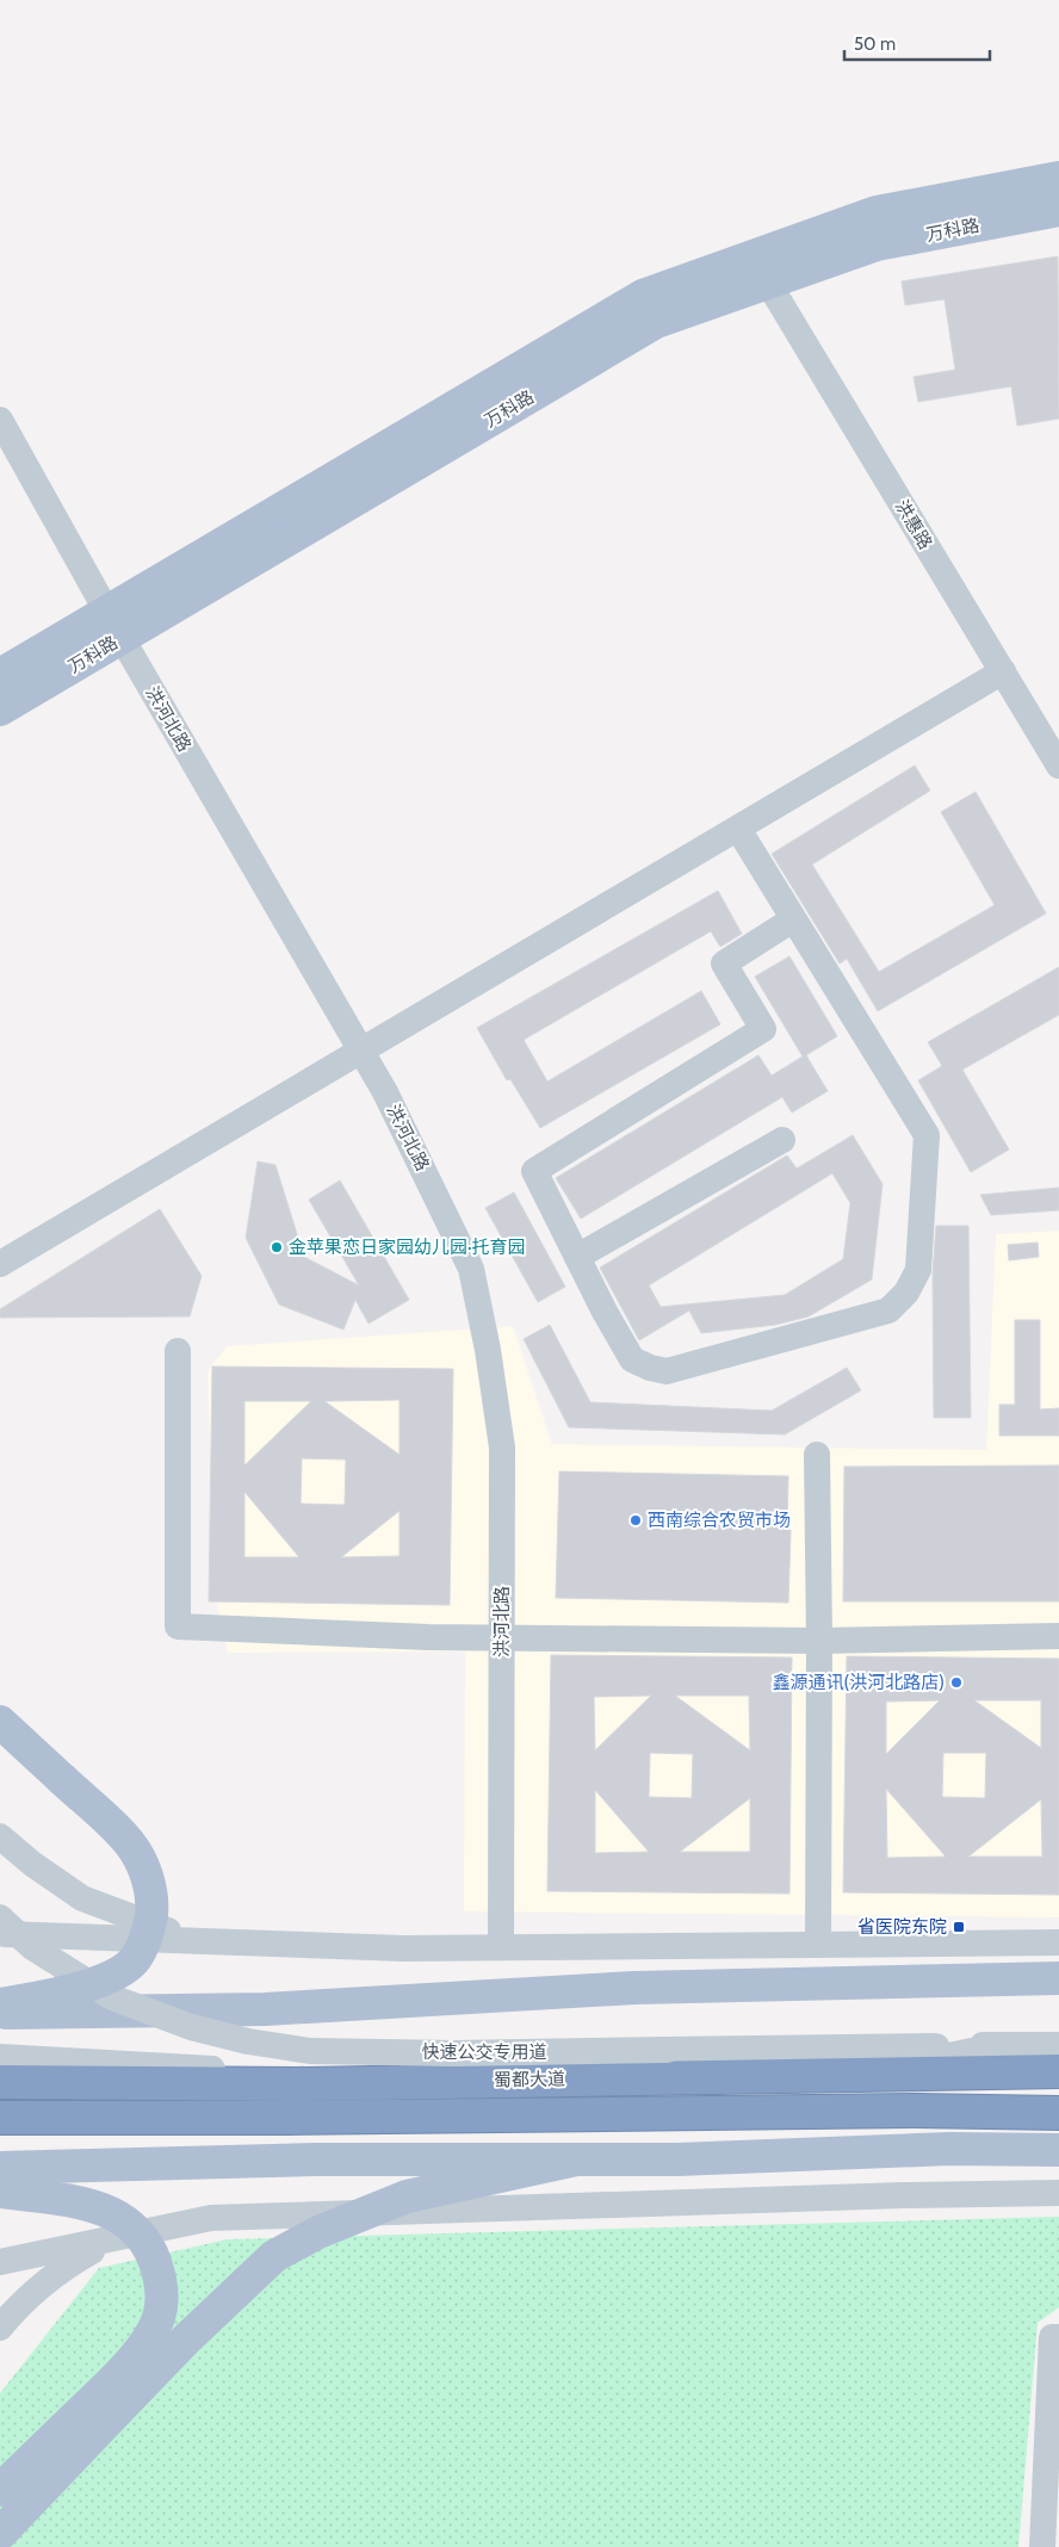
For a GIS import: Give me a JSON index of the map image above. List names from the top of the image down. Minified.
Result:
{"streets":{"highway":["蜀都大道"],"main road":["万科路"],"street":["洪惠路","洪河北路","快速公交专用道"]},"crossings":[["万科路","洪惠路"],["万科路","洪河北路"]],"places":{"other":["金苹果恋日家园幼儿园·托育园","西南综合农贸市场","鑫源通讯(洪河北路店)"],"transit":["省医院东院"]},"scale_bar":"50 m"}
